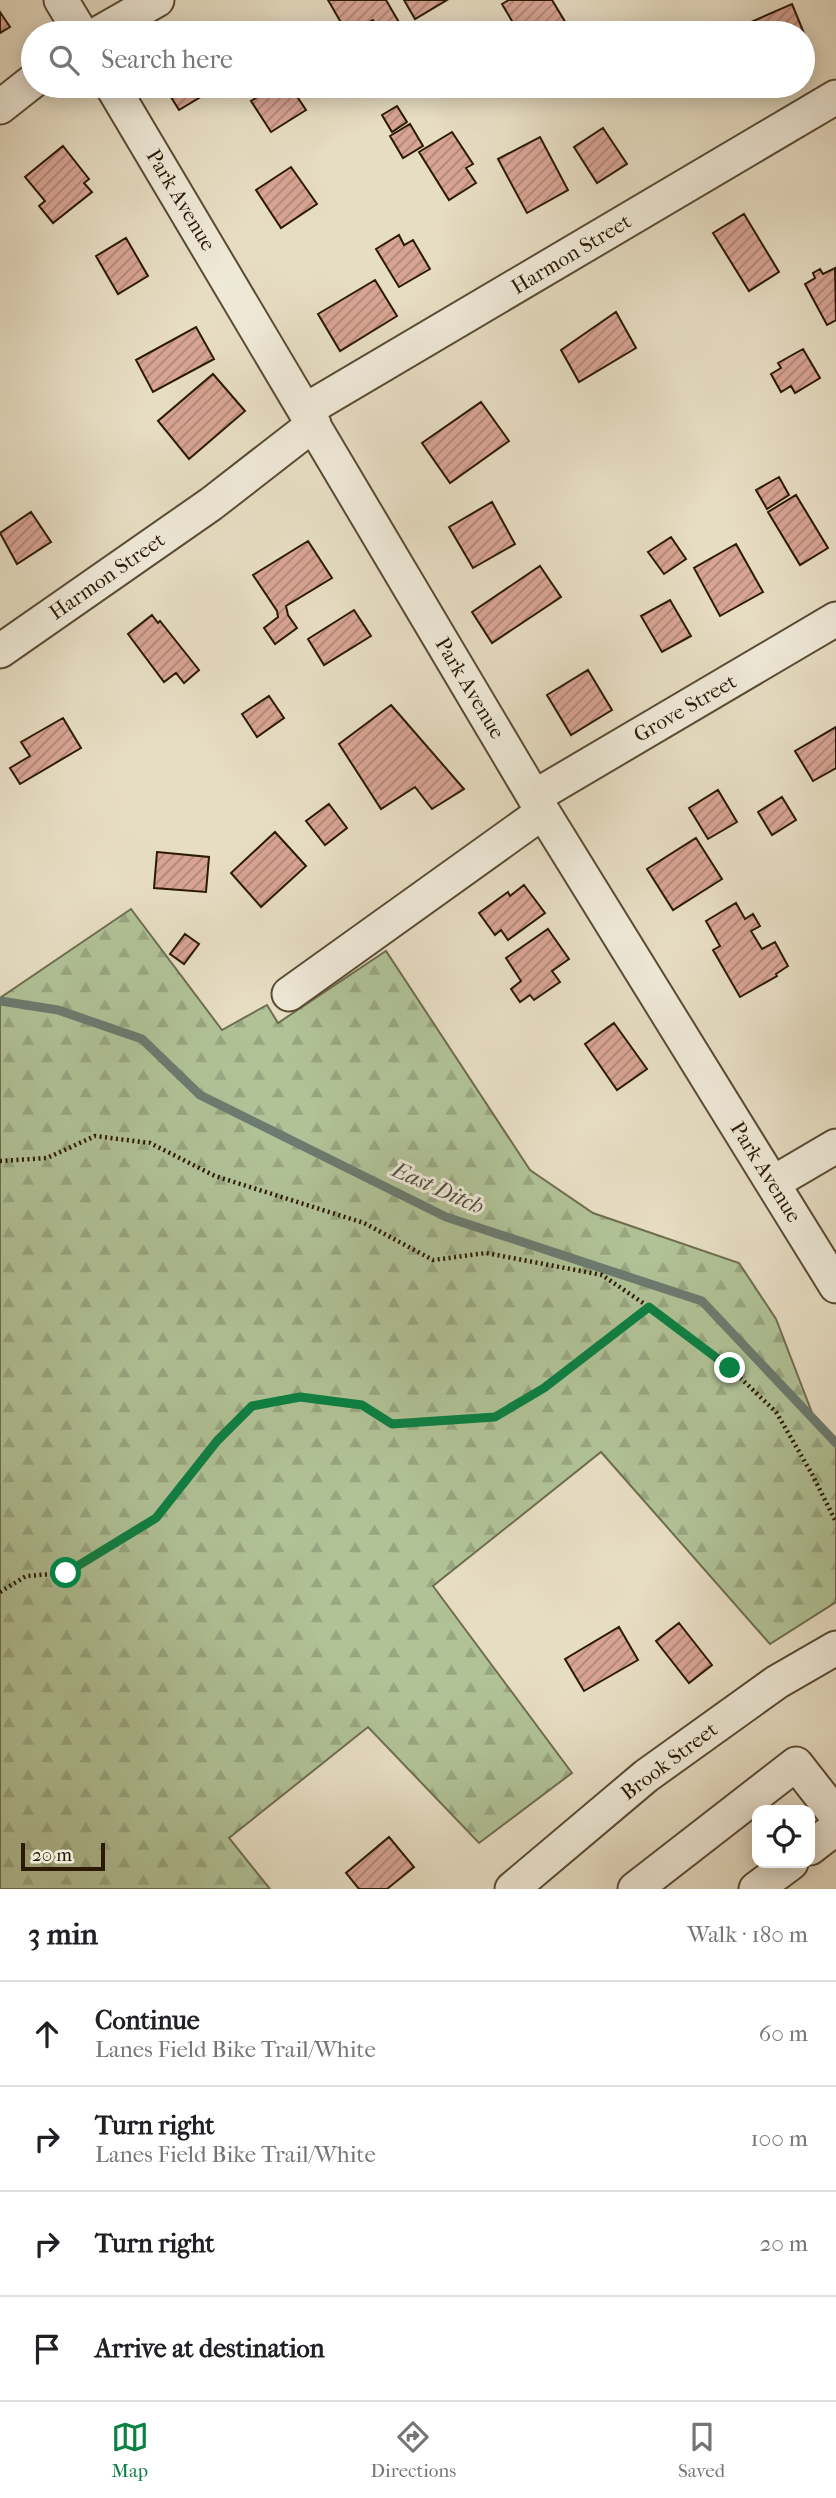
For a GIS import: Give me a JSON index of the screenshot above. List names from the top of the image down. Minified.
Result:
{"streets":{"street":["Park Avenue","Harmon Street","Grove Street","Brook Street"]},"crossings":[["Park Avenue","Harmon Street"],["Park Avenue","Grove Street"]],"water":["East Ditch"],"scale_bar":"20 m","page":{"search":"Search here","scale":"20 m","heading":["3 min","Walk · 180 m"],"list":[["Continue","Lanes Field Bike Trail/White","60 m"],["Turn right","Lanes Field Bike Trail/White","100 m"],["Turn right","20 m"],"Arrive at destination"],"nav":["Map","Directions","Saved"]}}
